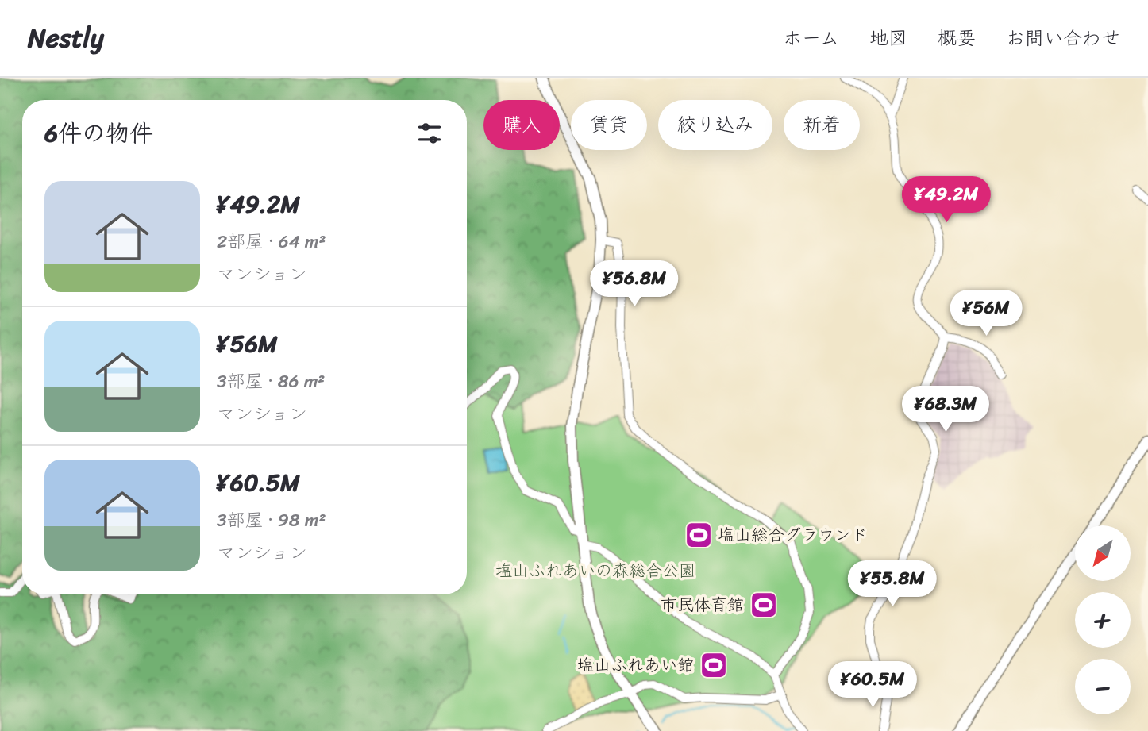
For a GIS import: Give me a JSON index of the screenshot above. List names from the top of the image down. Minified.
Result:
{"parks":["塩山ふれあいの森総合公園"],"places":{"sports":["塩山総合グラウンド","市民体育館","塩山ふれあい館"]},"north":"bottom left","page":{"header":"Nestly","nav":["ホーム","地図","概要","お問い合わせ"],"chip":["購入","賃貸","絞り込み","新着"],"heading":"6件の物件","list":[{"name":"¥49.2M","note":"2部屋 · 64 m² · マンション"},{"name":"¥56M","note":"3部屋 · 86 m² · マンション"},{"name":"¥60.5M","note":"3部屋 · 98 m² · マンション"}],"price":["¥49.2M","¥56.8M","¥56M","¥68.3M","¥55.8M","¥60.5M"],"map_buttons":["+","−"]}}
